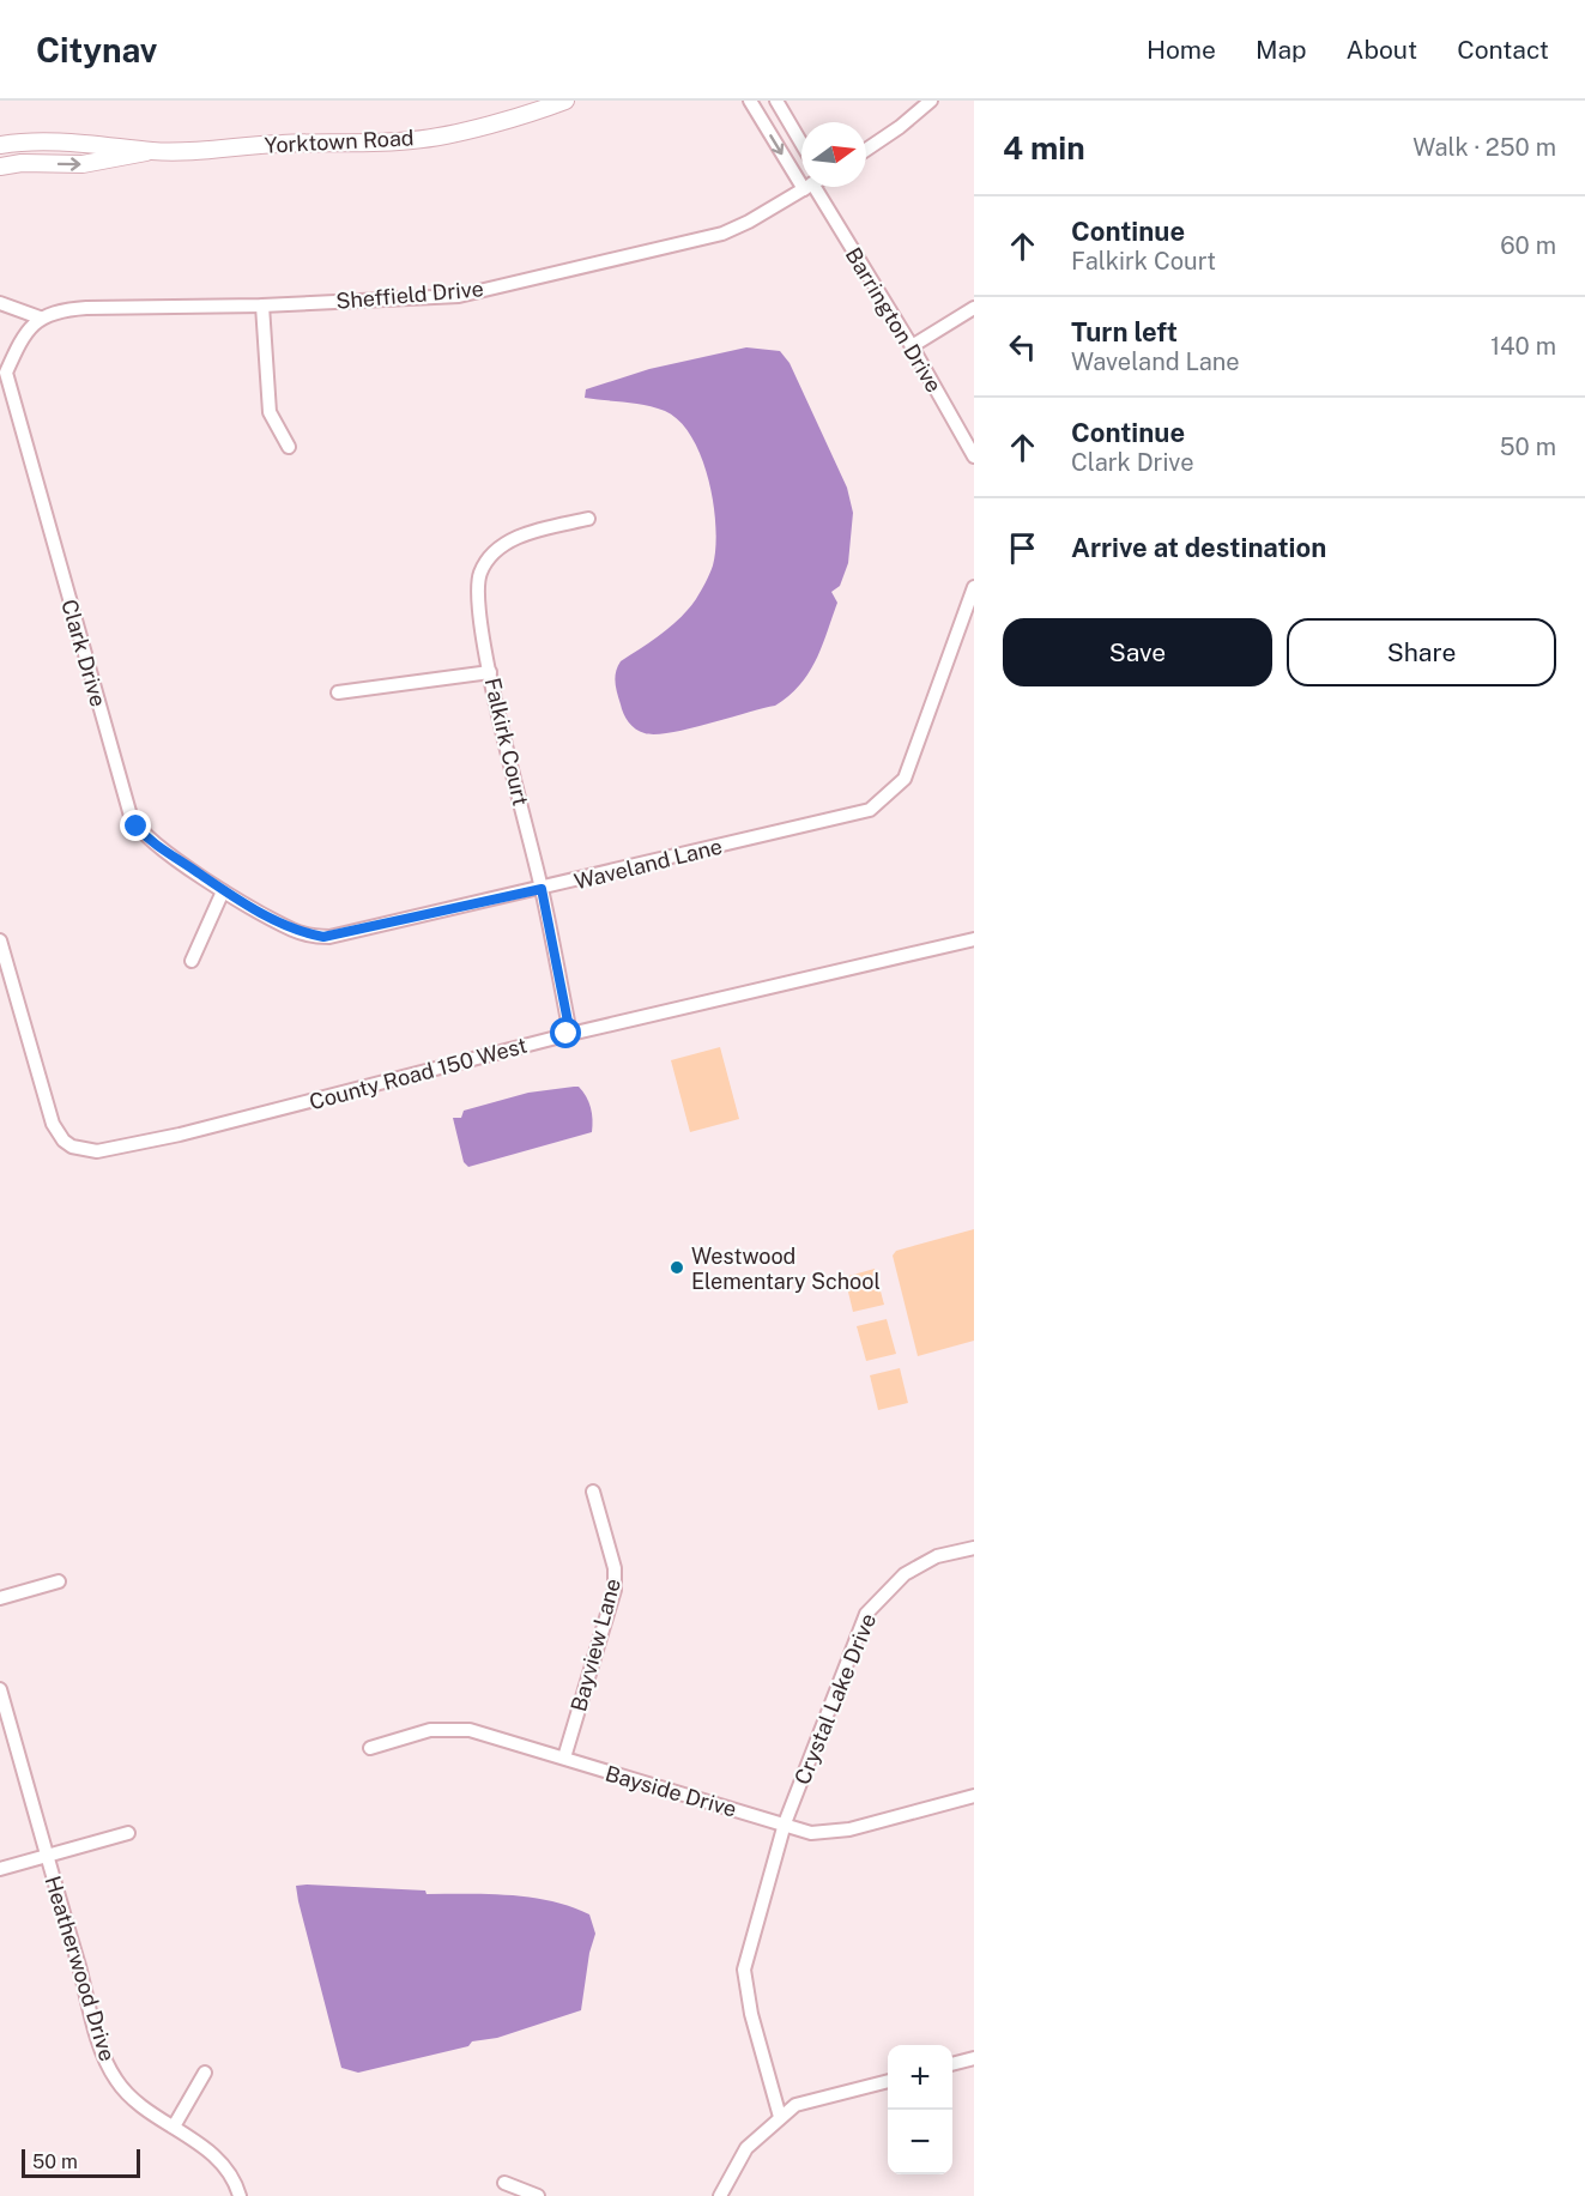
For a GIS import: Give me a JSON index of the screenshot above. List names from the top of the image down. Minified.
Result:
{"streets":{"street":["Yorktown Road","Sheffield Drive","Barrington Drive","Clark Drive","Falkirk Court","Waveland Lane","County Road 150 West","Bayview Lane","Crystal Lake Drive","Bayside Drive","Heatherwood Drive"]},"crossings":[["Clark Drive","Waveland Lane"],["Falkirk Court","Waveland Lane"],["Falkirk Court","County Road 150 West"],["Bayview Lane","Bayside Drive"],["Crystal Lake Drive","Bayside Drive"]],"places":["Westwood Elementary School"],"scale_bar":"50 m","north":"right","page":{"header":"Citynav","nav":["Home","Map","About","Contact"],"heading":["4 min","Walk · 250 m"],"list":[["Continue","Falkirk Court","60 m"],["Turn left","Waveland Lane","140 m"],["Continue","Clark Drive","50 m"],"Arrive at destination"],"buttons":["Save","Share"],"map_buttons":["+","−"],"scale":"50 m"}}
